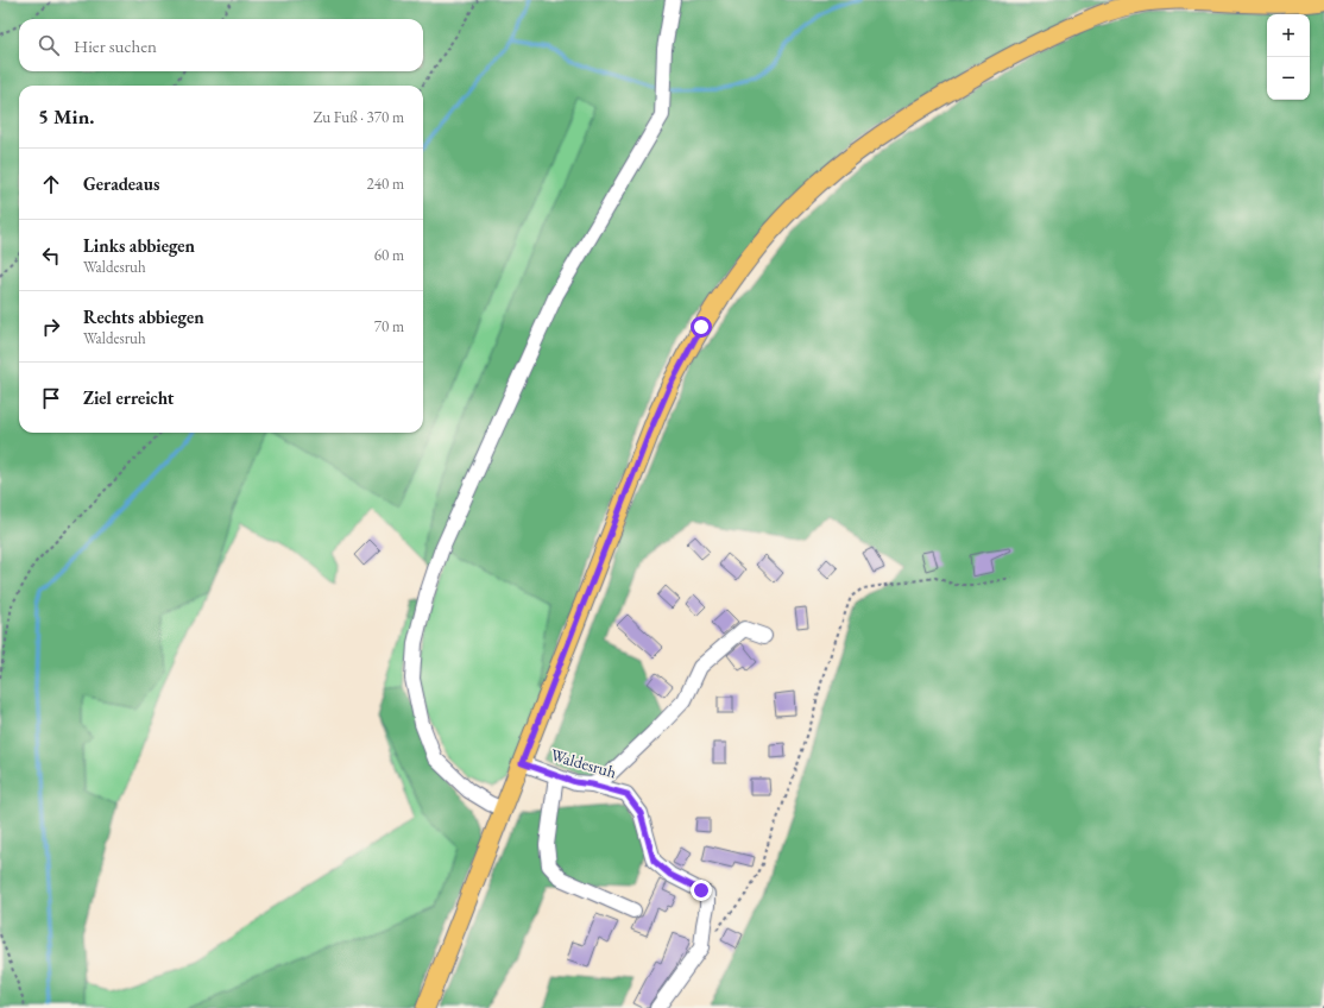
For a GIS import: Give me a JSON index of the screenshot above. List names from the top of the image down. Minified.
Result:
{"streets":{"street":["Waldesruh"]},"page":{"map_buttons":["+","−"],"search":"Hier suchen","heading":["5 Min.","Zu Fuß · 370 m"],"list":[["Geradeaus","240 m"],["Links abbiegen","Waldesruh","60 m"],["Rechts abbiegen","Waldesruh","70 m"],"Ziel erreicht"]}}
